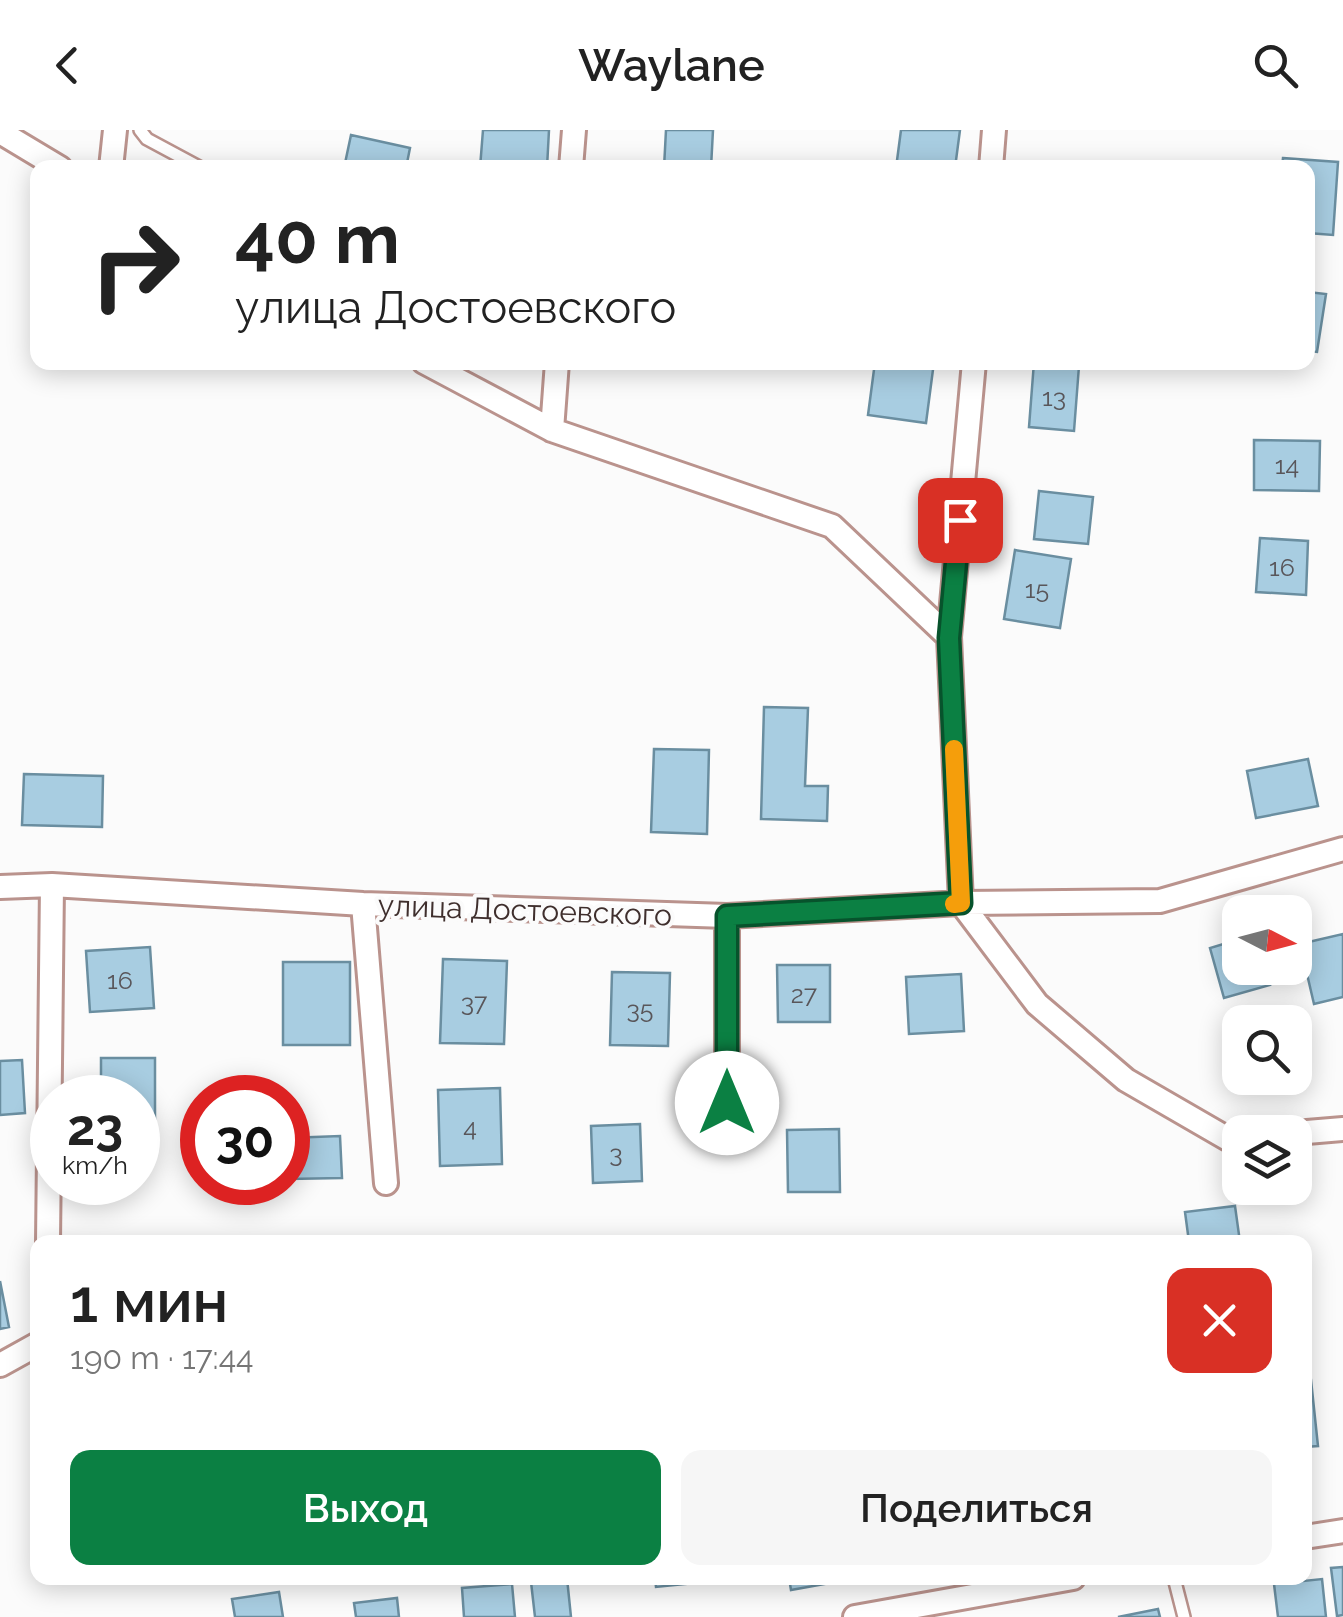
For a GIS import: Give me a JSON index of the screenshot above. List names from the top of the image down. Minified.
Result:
{"streets":{"street":["улица Достоевского"]},"house_numbers":["13","14","16","15","16","27","37","35","4","3"],"north":"right","page":{"header":"Waylane","turn":["40 m","улица Достоевского"],"speed":"23 km/h","limit":"30","heading":["1 мин","190 m · 17:44"],"buttons":["Выход","Поделиться"]}}
